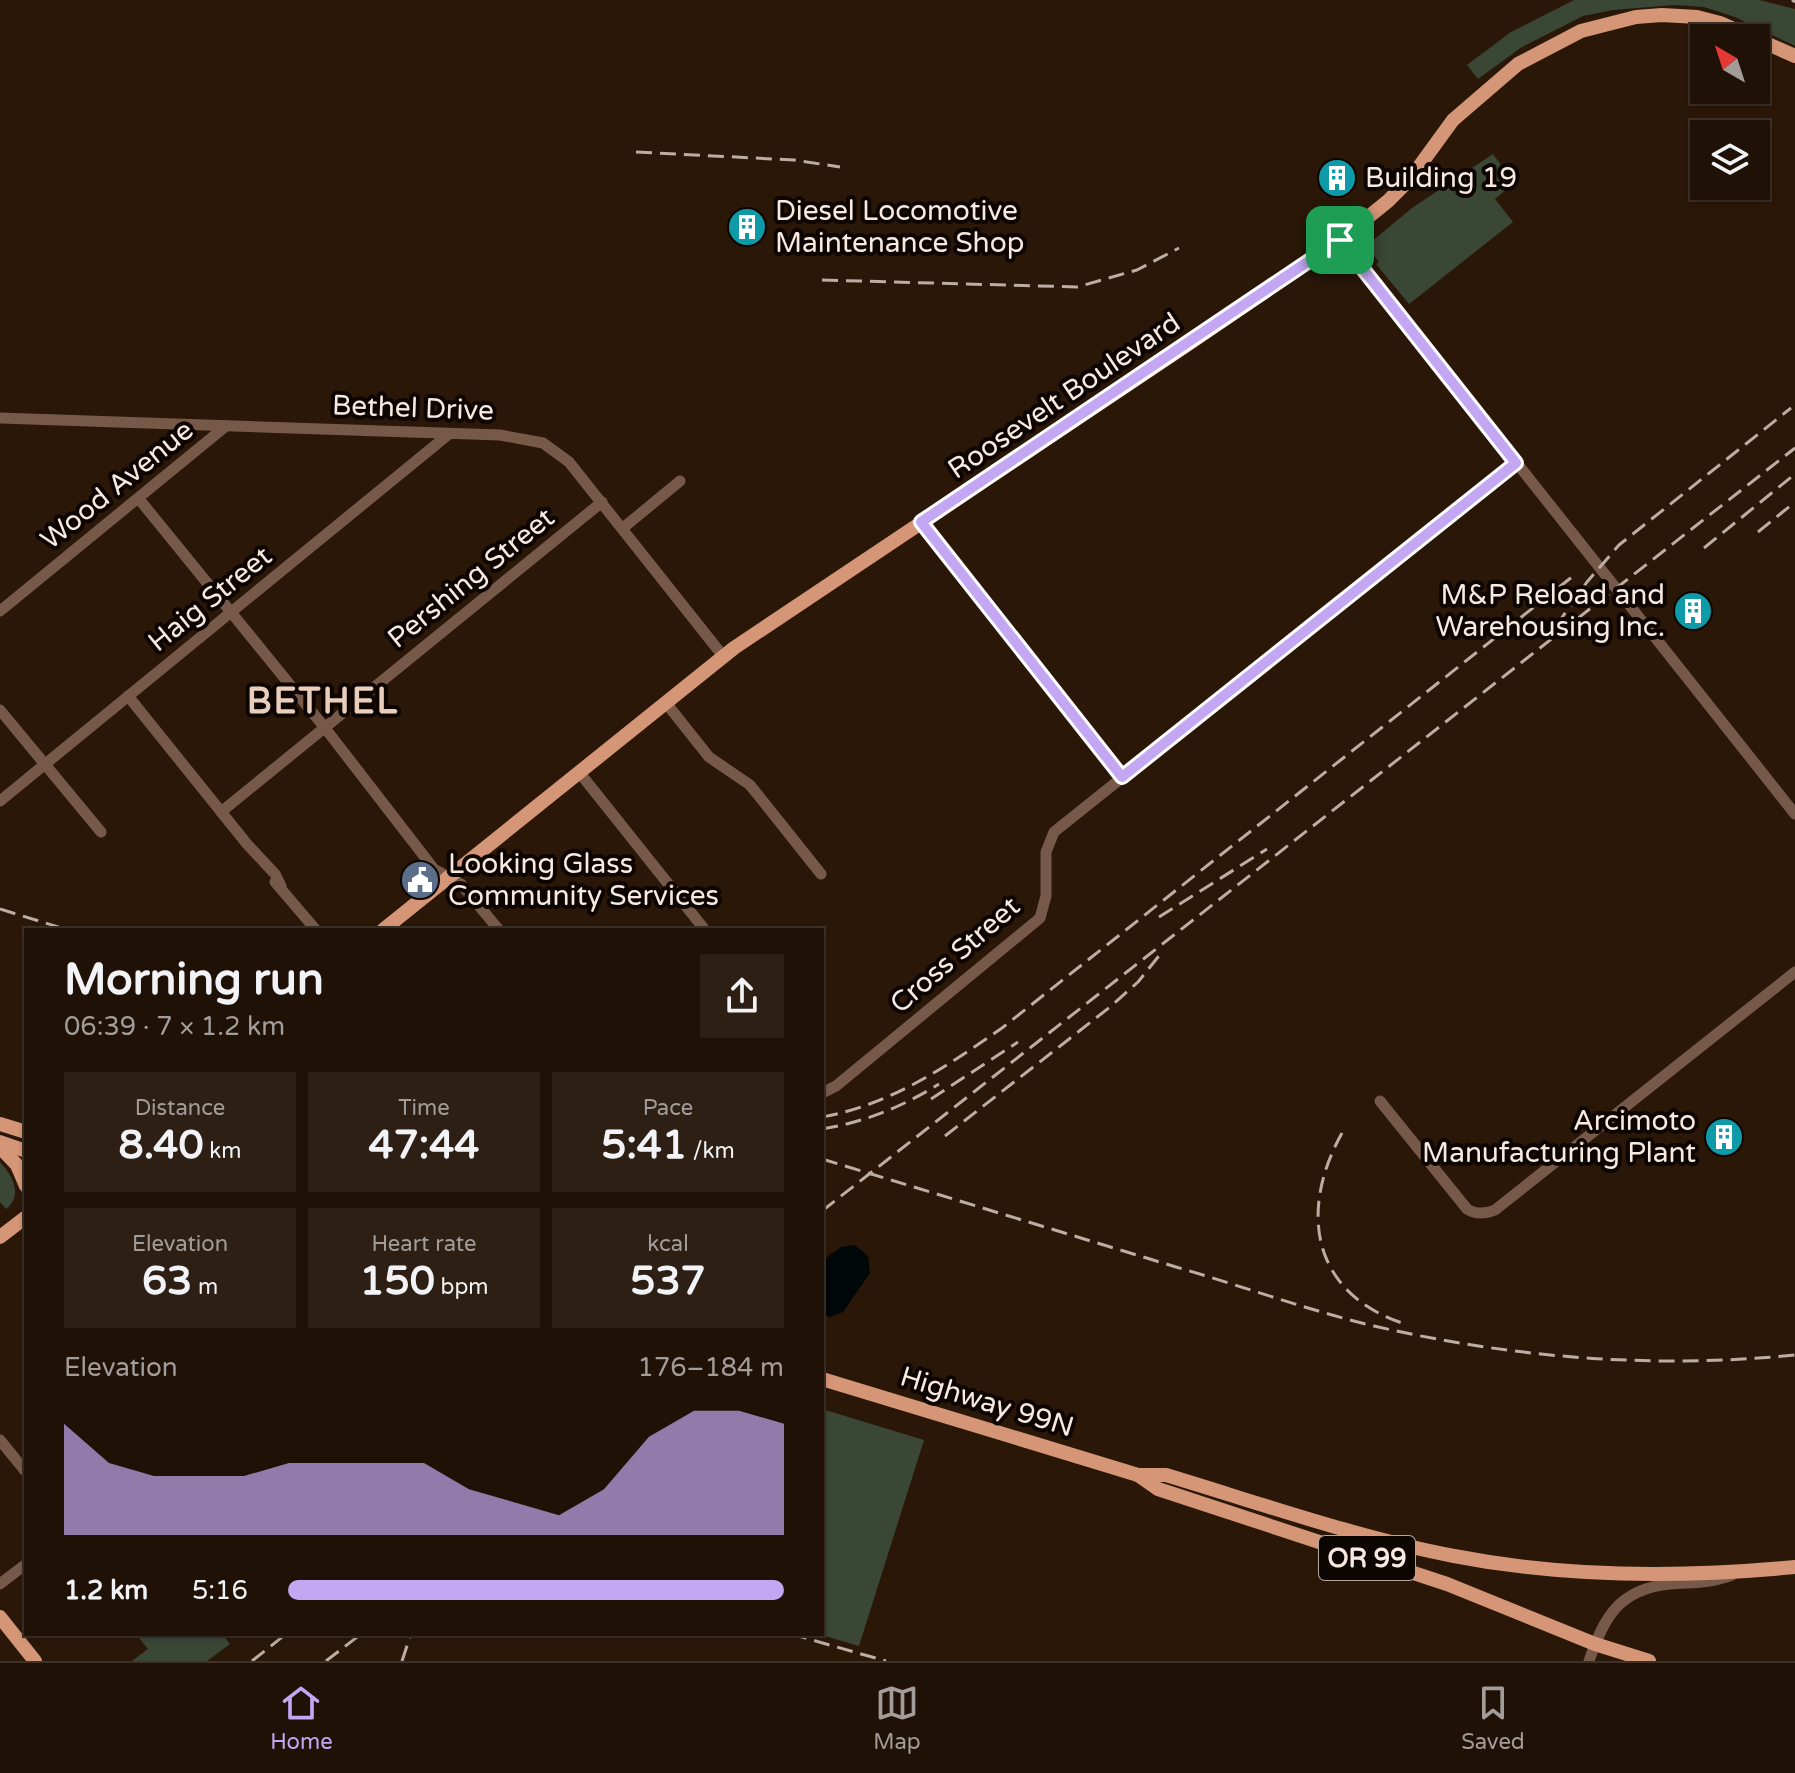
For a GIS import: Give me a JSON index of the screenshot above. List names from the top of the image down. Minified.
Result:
{"streets":{"main road":["Roosevelt Boulevard","Highway 99N","OR 99"],"street":["Bethel Drive","Wood Avenue","Pershing Street","Haig Street","Cross Street"]},"crossings":[["Roosevelt Boulevard","Bethel Drive"],["Bethel Drive","Wood Avenue"],["Bethel Drive","Pershing Street"],["Bethel Drive","Haig Street"],["Highway 99N","OR 99"]],"districts":["BETHEL"],"places":{"building":["Building 19","Diesel Locomotive Maintenance Shop","M&P Reload and Warehousing Inc.","Arcimoto Manufacturing Plant"],"public building":["Looking Glass Community Services"]},"north":"top left","page":{"heading":["Morning run","06:39 · 7 × 1.2 km"],"stats":[["Distance","8.40 km"],["Time","47:44"],["Pace","5:41 /km"],["Elevation","63 m"],["Heart rate","150 bpm"],["kcal","537"]],"chart":["Elevation","176–184 m"],"list":[{"name":"1.2 km","note":"5:16"}],"tabs":["Home","Map","Saved"]}}
